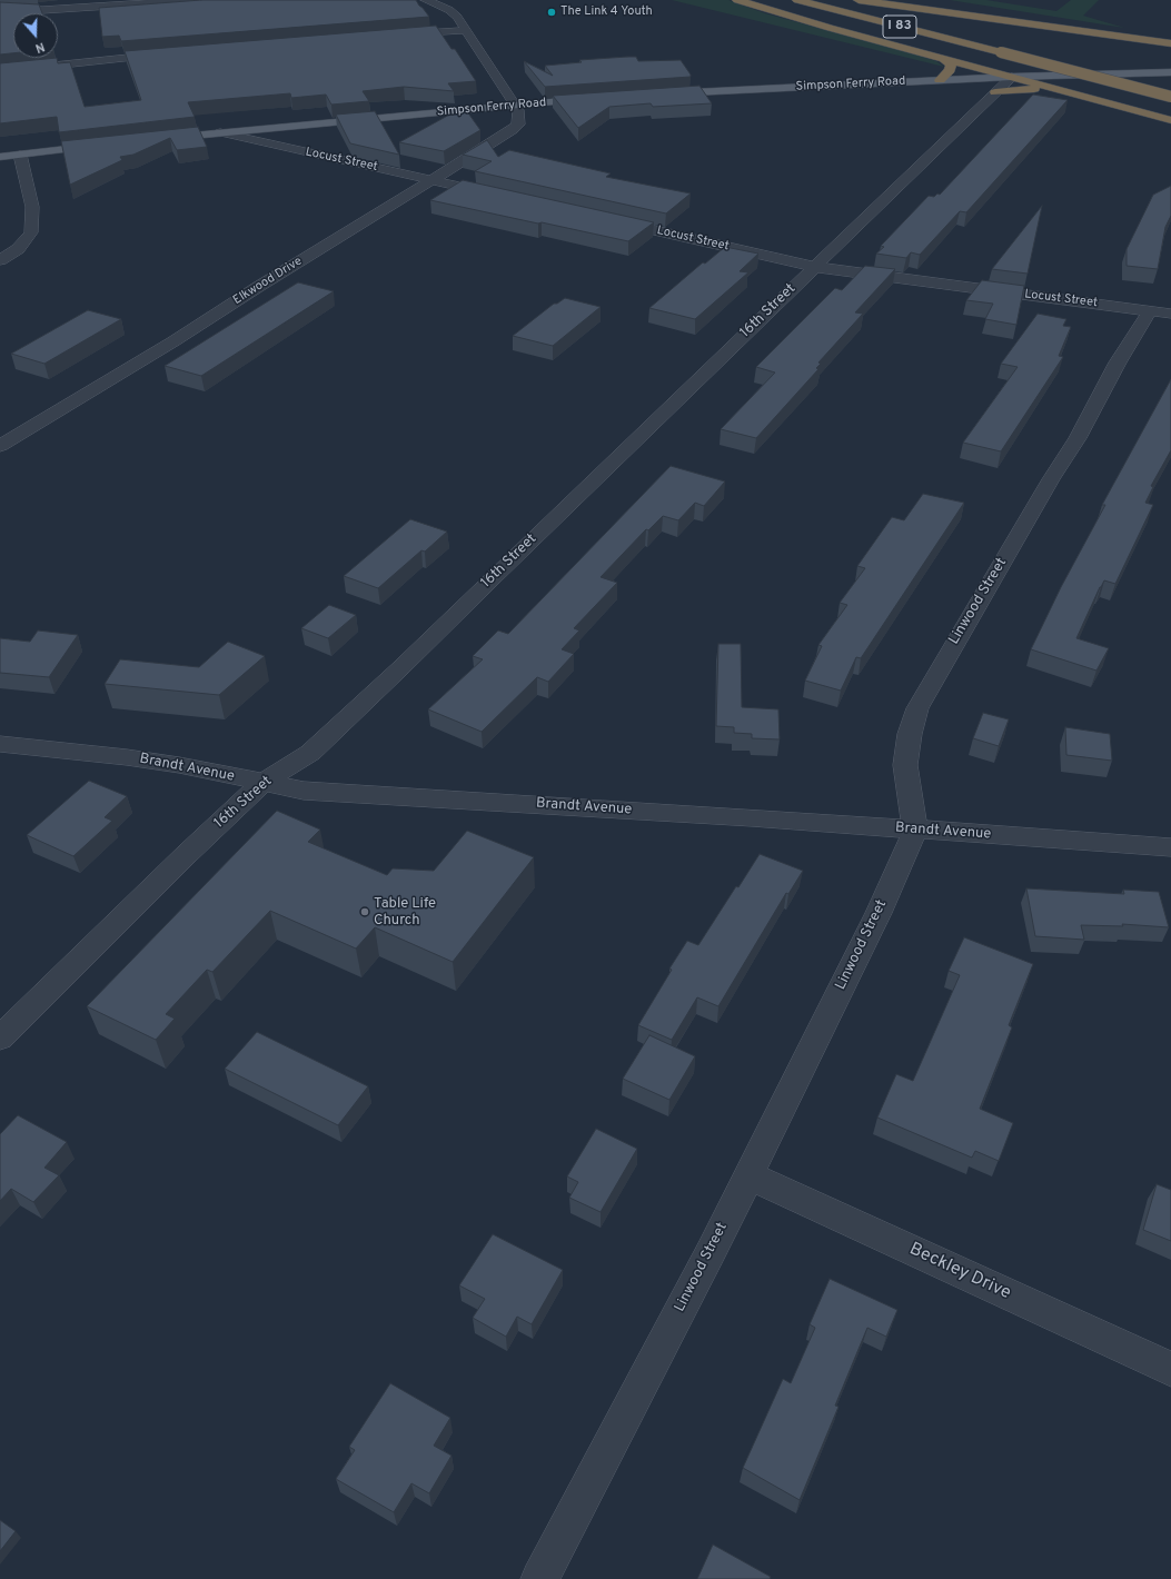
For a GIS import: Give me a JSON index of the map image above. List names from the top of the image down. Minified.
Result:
{"streets":{"highway":["I 83"],"main road":["Simpson Ferry Road"],"street":["Locust Street","Elkwood Drive","16th Street","Linwood Street","Brandt Avenue","Beckley Drive"]},"crossings":[["Simpson Ferry Road","Locust Street"],["Simpson Ferry Road","Elkwood Drive"],["Simpson Ferry Road","16th Street"],["Locust Street","Elkwood Drive"],["Locust Street","16th Street"],["Locust Street","Linwood Street"],["16th Street","Brandt Avenue"],["Linwood Street","Brandt Avenue"],["Linwood Street","Beckley Drive"]],"places":["The Link 4 Youth","Table Life Church"],"north":"bottom"}
